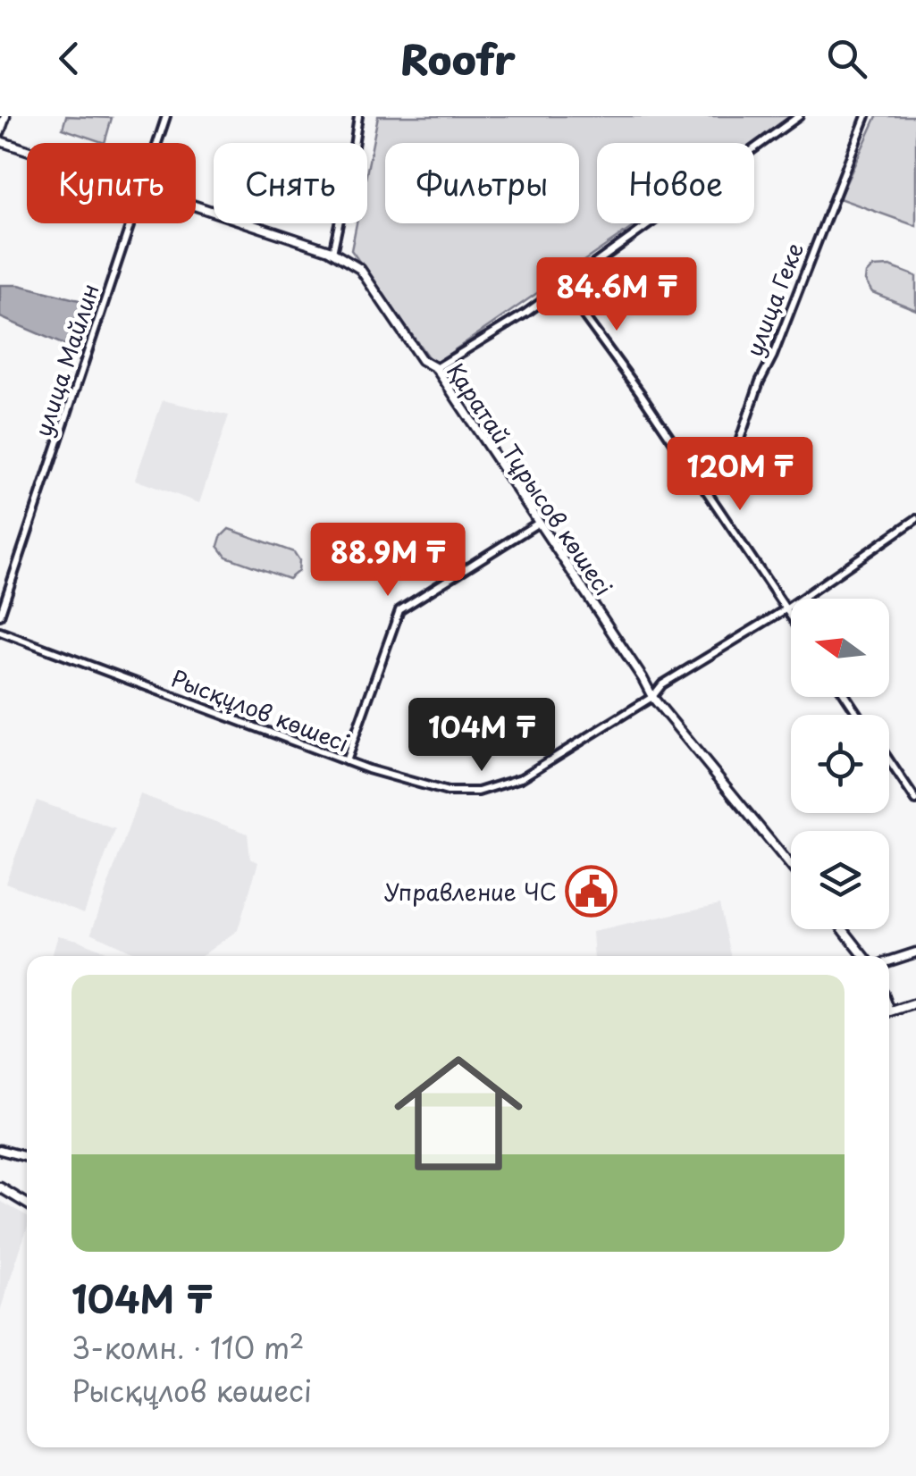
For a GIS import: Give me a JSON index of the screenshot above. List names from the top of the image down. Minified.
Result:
{"streets":{"main road":["Қаратай Тұрысов көшесі"],"street":["улица Геке","улица Майлин","Рысқұлов көшесі"]},"crossings":[["Қаратай Тұрысов көшесі","Рысқұлов көшесі"]],"places":{"public building":["Управление ЧС"]},"north":"left","page":{"header":"Roofr","chip":["Купить","Снять","Фильтры","Новое"],"price":["84.6M ₸","120M ₸","88.9M ₸","104M ₸"],"list":[{"name":"104M ₸","note":"3-комн. · 110 m² · Рысқұлов көшесі"}]}}
